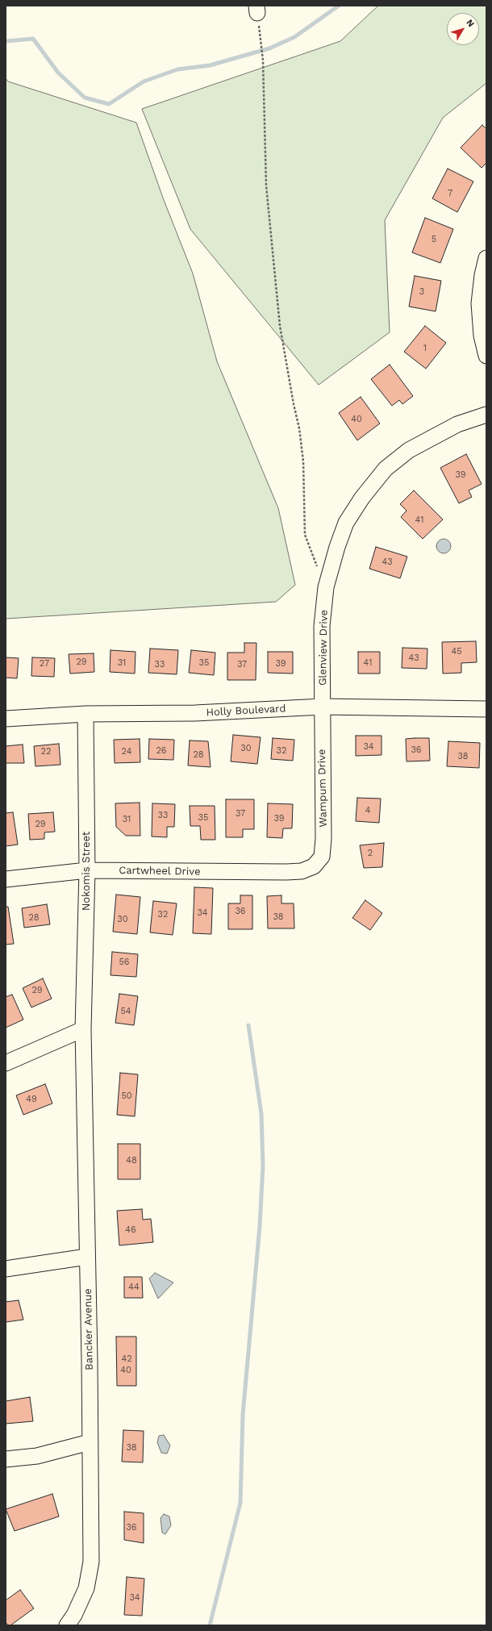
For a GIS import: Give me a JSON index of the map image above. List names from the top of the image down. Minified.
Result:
{"streets":{"street":["Glenview Drive","Holly Boulevard","Wampum Drive","Nokomis Street","Cartwheel Drive","Bancker Avenue"]},"crossings":[["Glenview Drive","Holly Boulevard"],["Glenview Drive","Wampum Drive"],["Holly Boulevard","Wampum Drive"],["Holly Boulevard","Nokomis Street"],["Wampum Drive","Cartwheel Drive"],["Nokomis Street","Cartwheel Drive"],["Nokomis Street","Bancker Avenue"]],"house_numbers":["7","5","3","1","40","39","41","43","45","43","29","31","35","41","27","39","33","37","34","30","36","26","32","22","24","28","38","4","37","33","35","39","31","29","2","36","34","32","38","28","30","56","29","54","50","49","48","46","44","42","40","38","36","34"],"north":"top right"}
